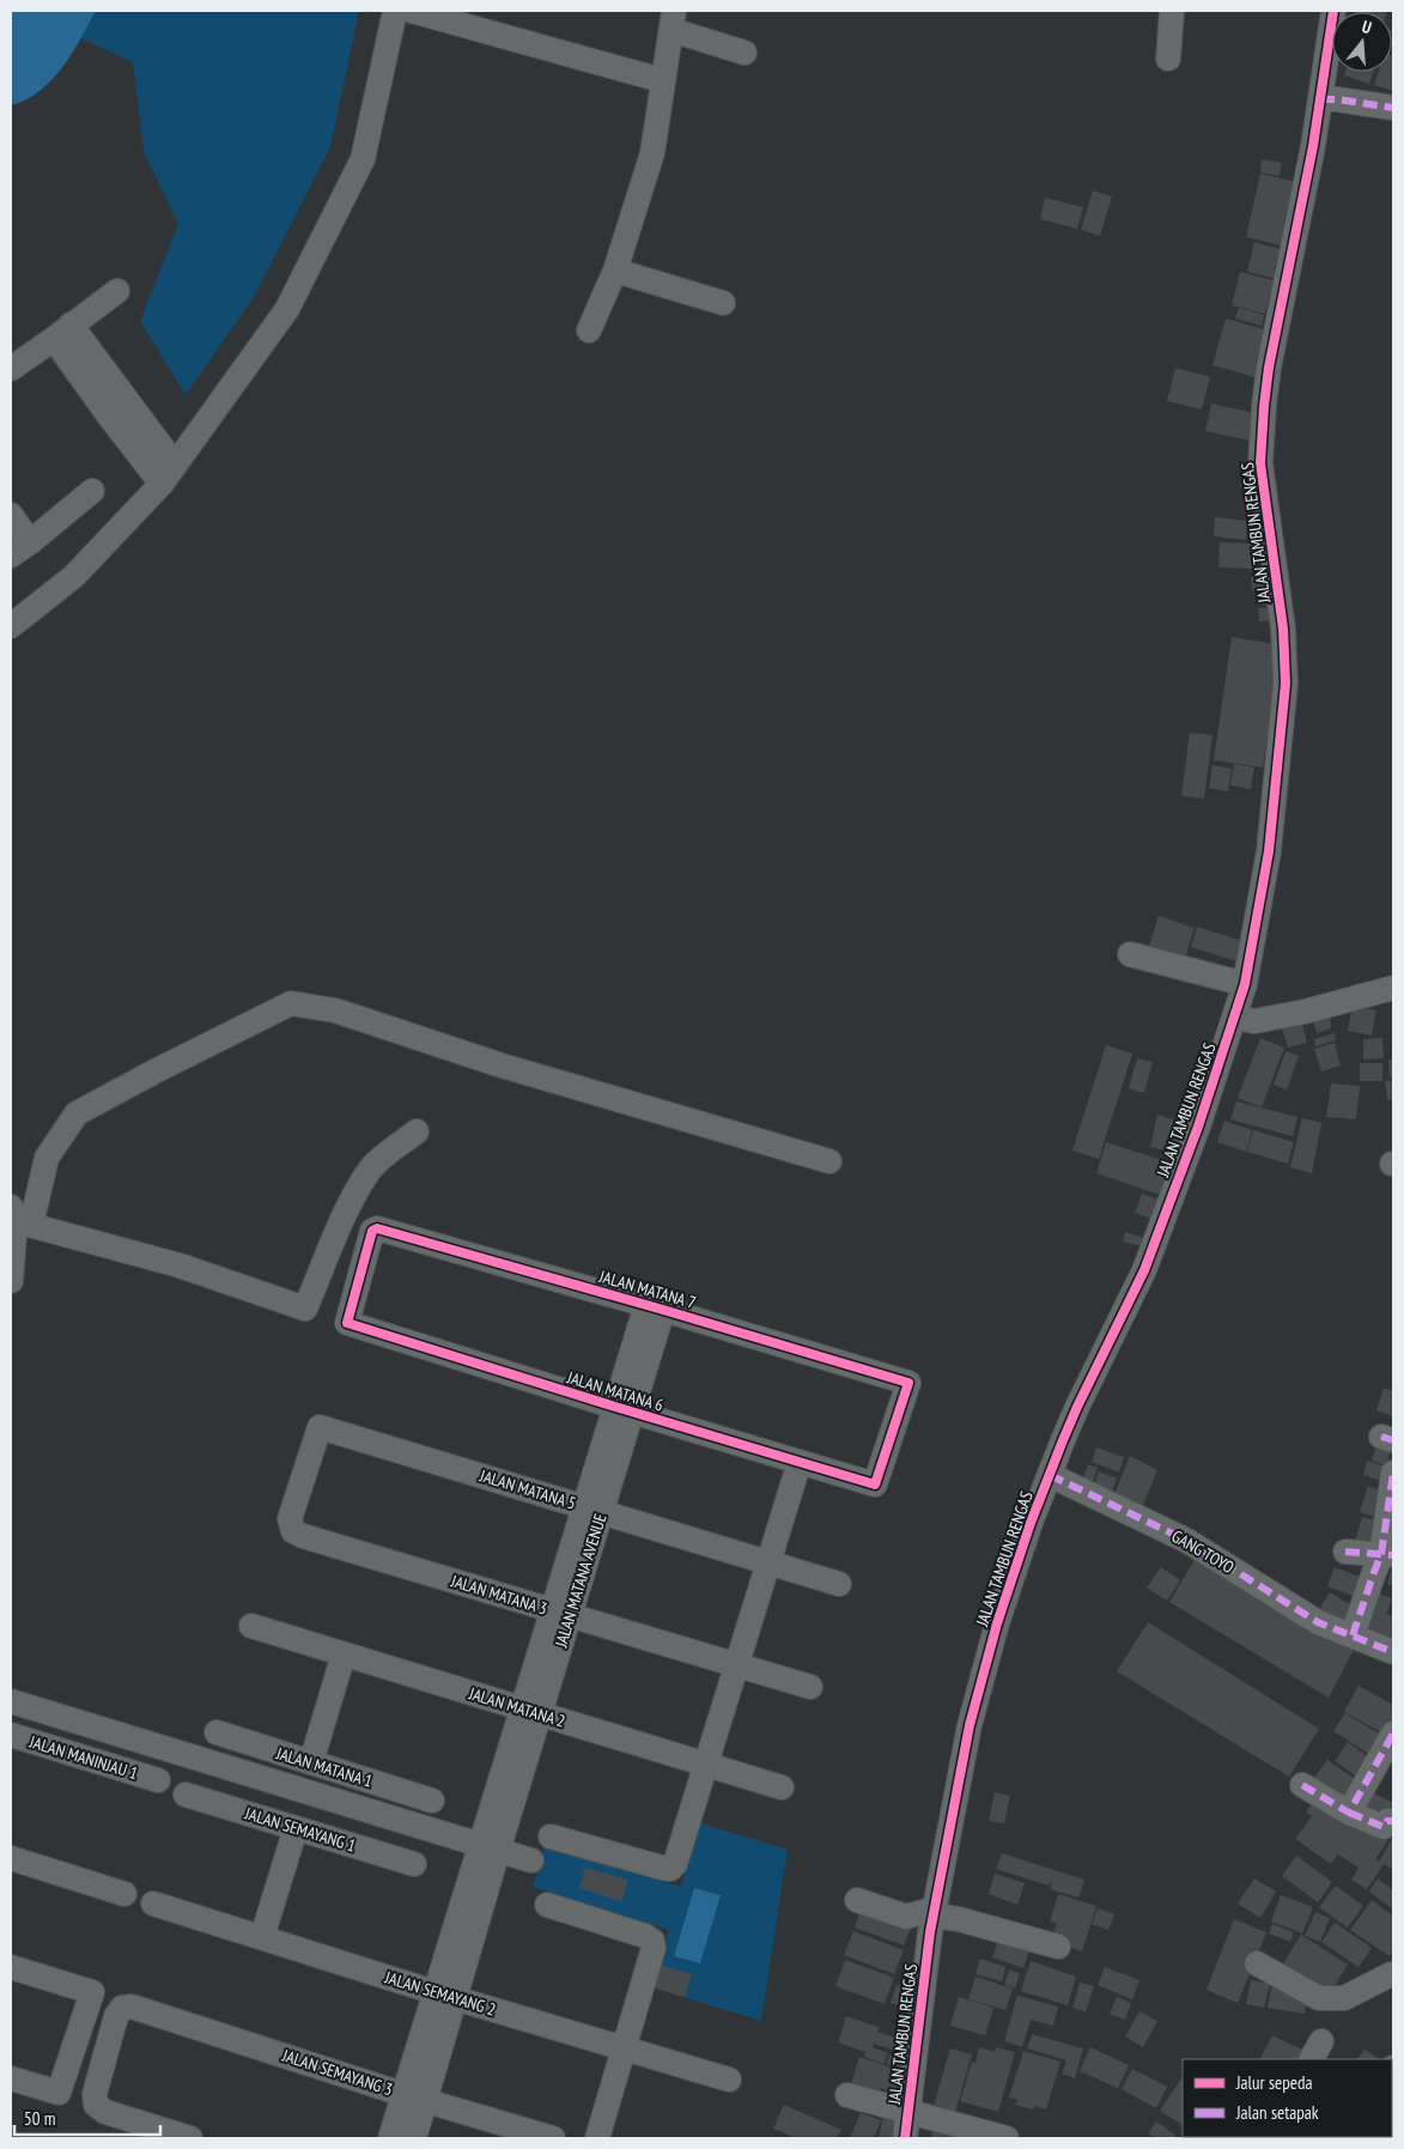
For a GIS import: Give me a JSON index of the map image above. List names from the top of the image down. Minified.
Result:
{"streets":{"street":["JALAN TAMBUN RENGAS","JALAN MATANA 7","JALAN MATANA 6","JALAN MATANA 5","GANG TOYO","JALAN MATANA AVENUE","JALAN MATANA 3","JALAN MATANA 2","JALAN MANINJAU 1","JALAN MATANA 1","JALAN SEMAYANG 1","JALAN SEMAYANG 2","JALAN SEMAYANG 3"]},"crossings":[["JALAN TAMBUN RENGAS","GANG TOYO"],["JALAN MATANA 7","JALAN MATANA 6"],["JALAN MATANA 7","JALAN MATANA AVENUE"],["JALAN MATANA 6","JALAN MATANA AVENUE"],["JALAN MATANA 5","JALAN MATANA AVENUE"],["JALAN MATANA 5","JALAN MATANA 3"],["JALAN MATANA AVENUE","JALAN MATANA 3"],["JALAN MATANA AVENUE","JALAN MATANA 2"],["JALAN MATANA AVENUE","JALAN SEMAYANG 2"],["JALAN MATANA AVENUE","JALAN SEMAYANG 3"]],"legend":["Jalur sepeda","Jalan setapak"],"scale_bar":"50 m","north":"top"}
